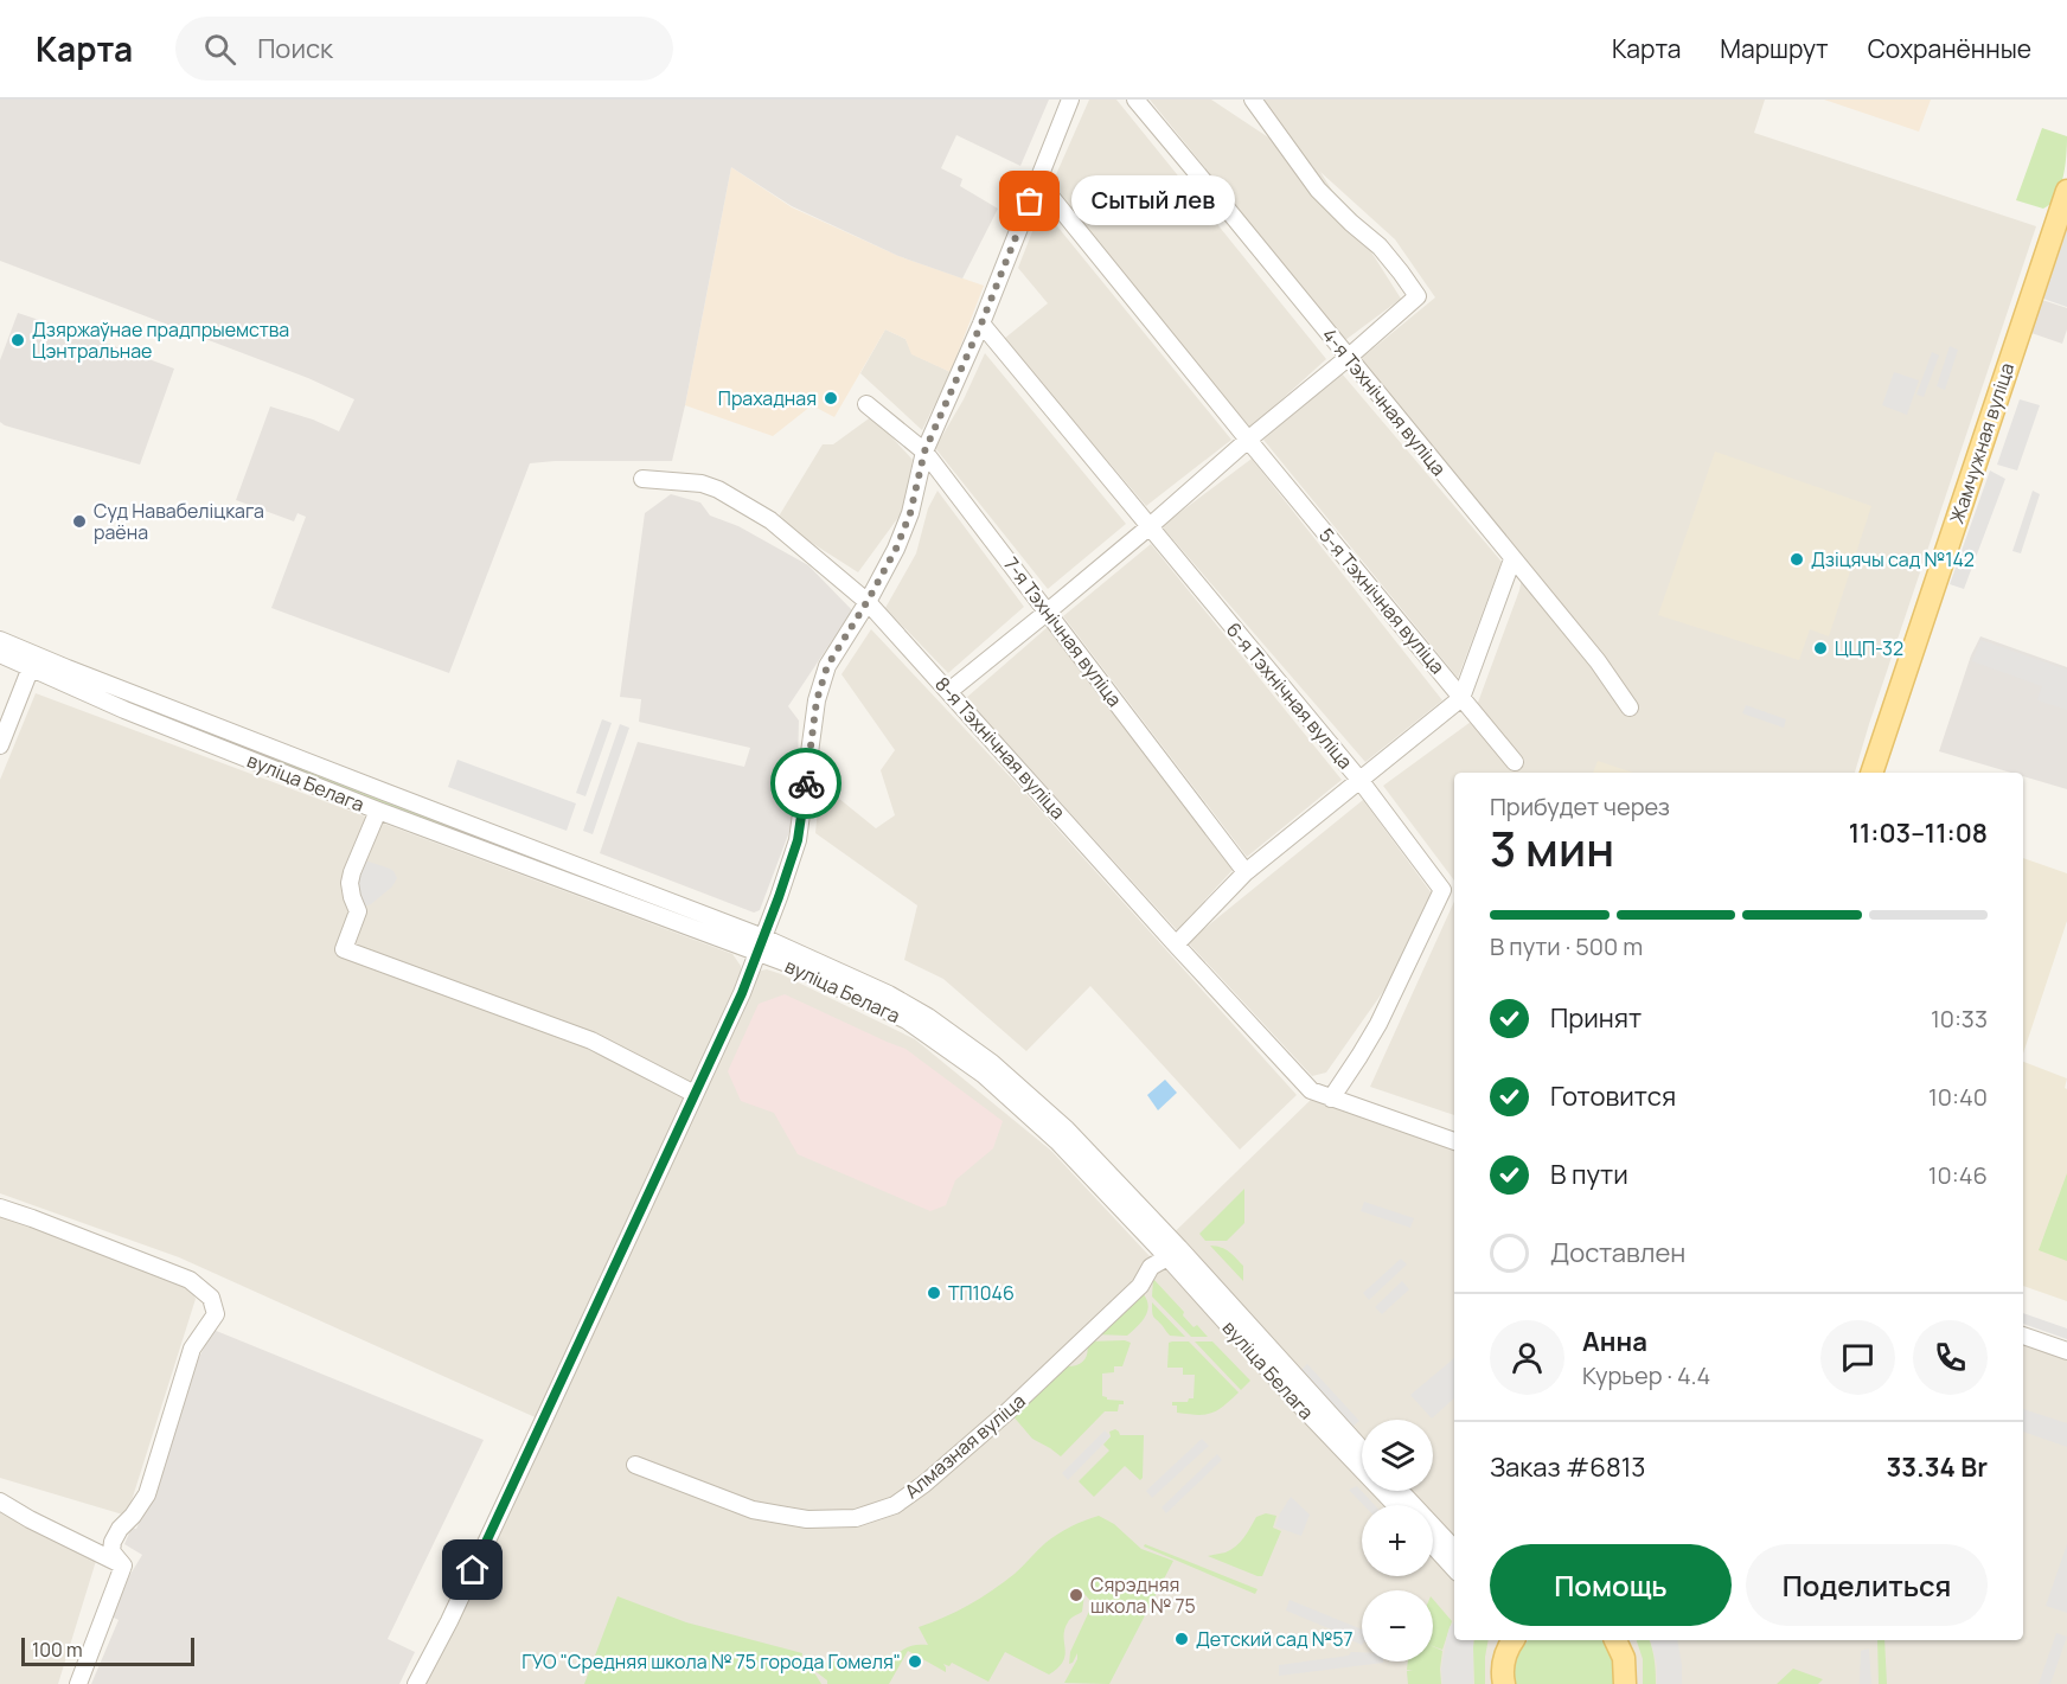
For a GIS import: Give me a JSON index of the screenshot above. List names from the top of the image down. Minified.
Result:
{"streets":{"main road":["Жамчужная вуліца"],"street":["4-я Тэхнічная вуліца","5-я Тэхнічная вуліца","7-я Тэхнічная вуліца","6-я Тэхнічная вуліца","8-я Тэхнічная вуліца","вуліца Белага","Алмазная вуліца"]},"crossings":[["6-я Тэхнічная вуліца","8-я Тэхнічная вуліца"],["вуліца Белага","Алмазная вуліца"]],"places":["Сытый лев","Дзяржаўнае прадпрыемства Цэнтральнае","Прахадная","Суд Навабеліцкага раёна","Дзіцячы сад №142","ЦЦП-32","ТП1046","Сярэдняя школа № 75","Детский сад №57","ГУО \"Средняя школа № 75 города Гомеля\""],"scale_bar":"100 m","page":{"header":"Карта","search":"Поиск","nav":["Карта","Маршрут","Сохранённые"],"bubble":"Сытый лев","heading":["3 мин","Прибудет через","11:03–11:08"],"panel":["Анна","Курьер · 4.4","Заказ #6813","33.34 Br"],"bar":"В пути · 500 m","list":[["Принят","10:33"],["Готовится","10:40"],["В пути","10:46"],"Доставлен"],"map_buttons":["+","−"],"buttons":["Помощь","Поделиться"],"scale":"100 m"}}
